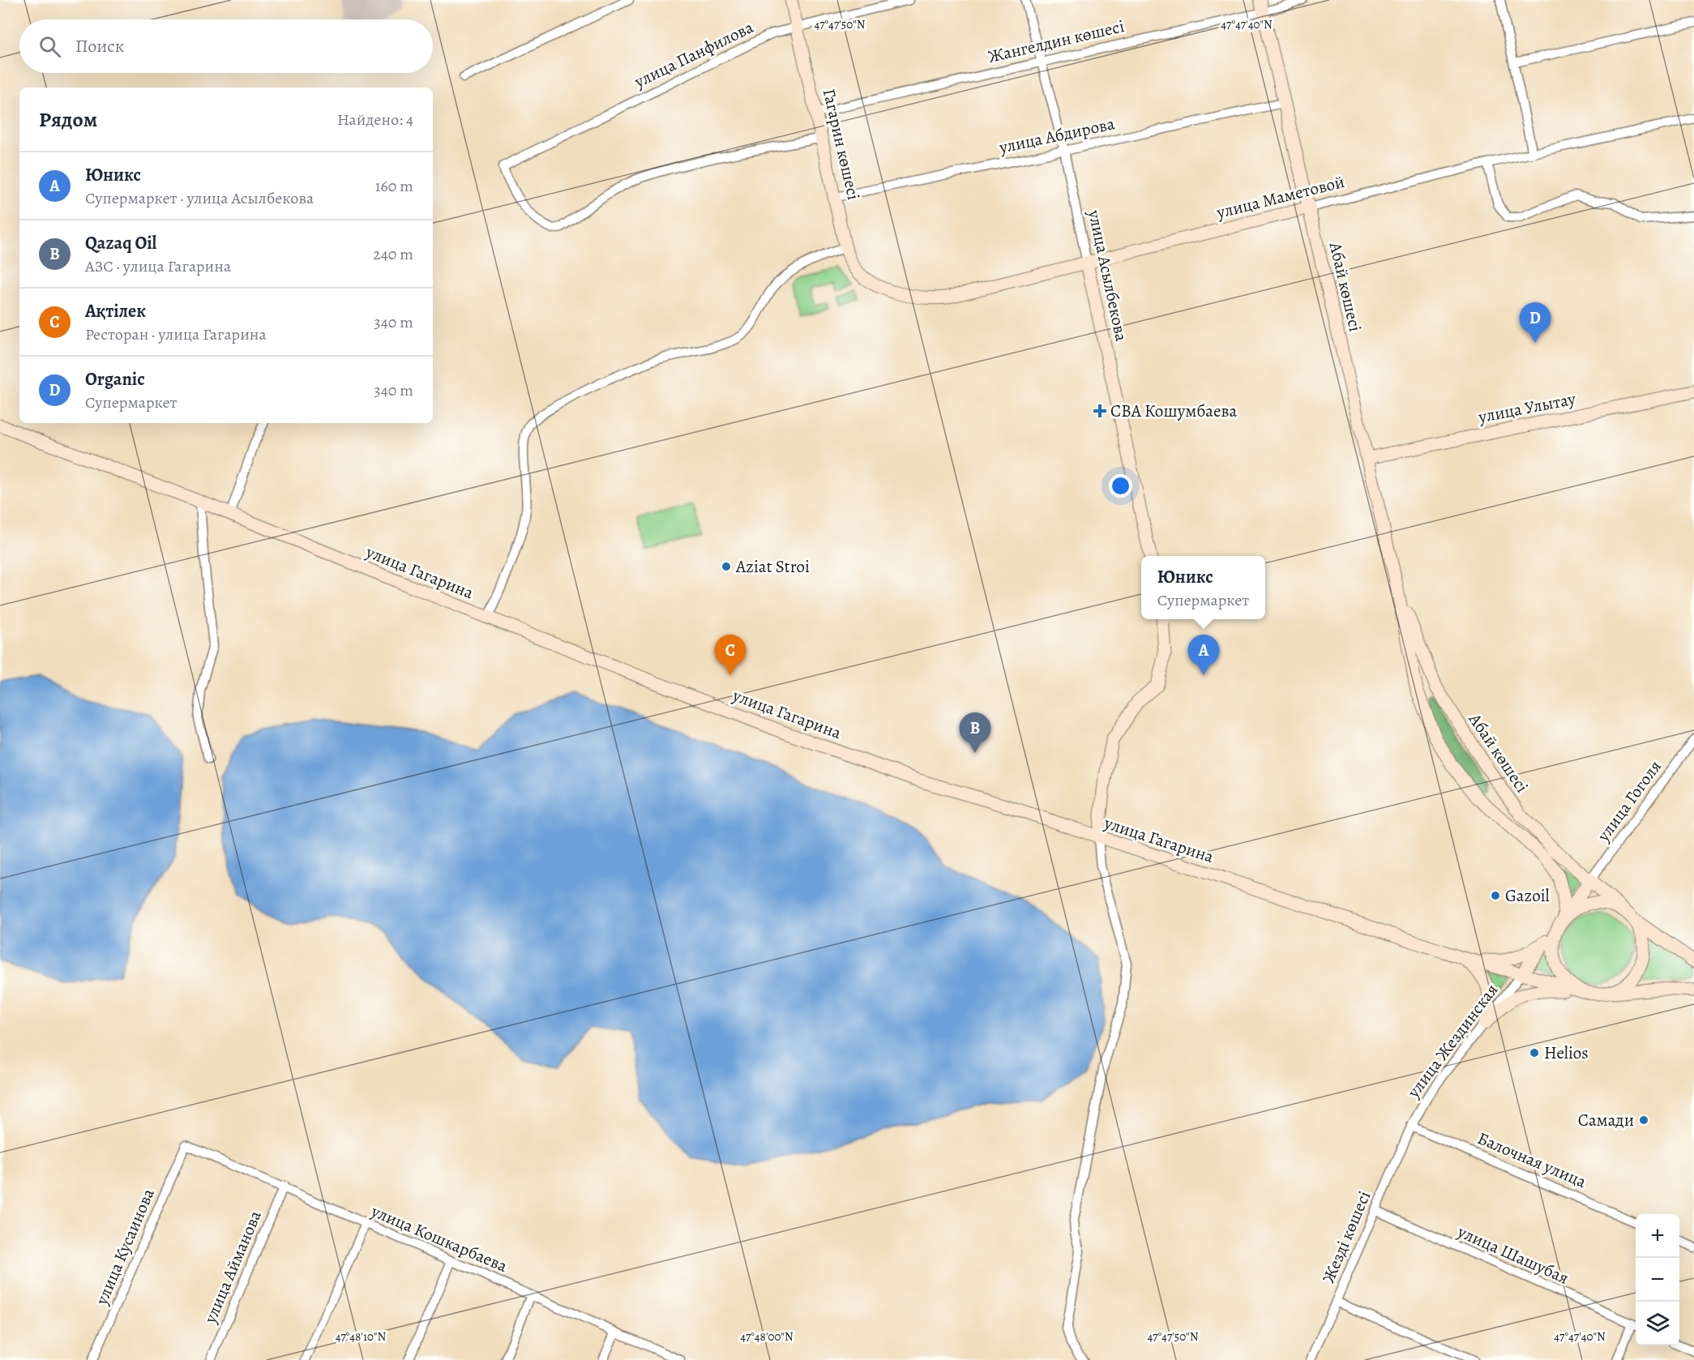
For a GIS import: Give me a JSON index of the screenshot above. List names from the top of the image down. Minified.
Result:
{"streets":{"main road":["Гагарин көшесі","улица Маметовой","улица Асылбекова","Абай көшесі","улица Улытау","улица Гагарина"],"street":["Жангелдин көшесі","улица Панфилова","улица Абдирова","улица Гоголя","улица Жездинская","Балочная улица","Жезді көшесі","улица Кошкарбаева","улица Кусаинова","улица Шашубая","улица Айманова"]},"crossings":[["Жангелдин көшесі","Гагарин көшесі"],["Жангелдин көшесі","улица Асылбекова"],["Жангелдин көшесі","Абай көшесі"],["улица Панфилова","Гагарин көшесі"],["улица Абдирова","Гагарин көшесі"],["улица Абдирова","улица Асылбекова"],["улица Абдирова","Абай көшесі"],["Гагарин көшесі","улица Маметовой"],["улица Маметовой","улица Асылбекова"],["улица Маметовой","Абай көшесі"],["Абай көшесі","улица Улытау"],["Абай көшесі","улица Гагарина"],["Абай көшесі","улица Гоголя"],["улица Гагарина","улица Жездинская"],["улица Жездинская","Балочная улица"],["улица Жездинская","Жезді көшесі"],["Балочная улица","Жезді көшесі"],["Жезді көшесі","улица Шашубая"],["улица Кошкарбаева","улица Кусаинова"],["улица Кошкарбаева","улица Айманова"]],"places":{"health":["СВА Кошумбаева"],"other":["Aziat Stroi","Gazoil","Helios","Самади"]},"page":{"search":"Поиск","heading":["Рядом","Найдено: 4"],"list":[{"mark":"A","name":"Юникс","note":"Супермаркет · улица Асылбекова","value":"160 m"},{"mark":"B","name":"Qazaq Oil","note":"АЗС · улица Гагарина","value":"240 m"},{"mark":"C","name":"Ақтілек","note":"Ресторан · улица Гагарина","value":"340 m"},{"mark":"D","name":"Organic","note":"Супермаркет","value":"340 m"}],"pins":["D","A","C","B"],"popup":["Юникс","Супермаркет"],"map_buttons":["+","−"]},"coordinates":["47°47'50\"N","47°47'40\"N","47°48'10\"N","47°48'00\"N"]}
